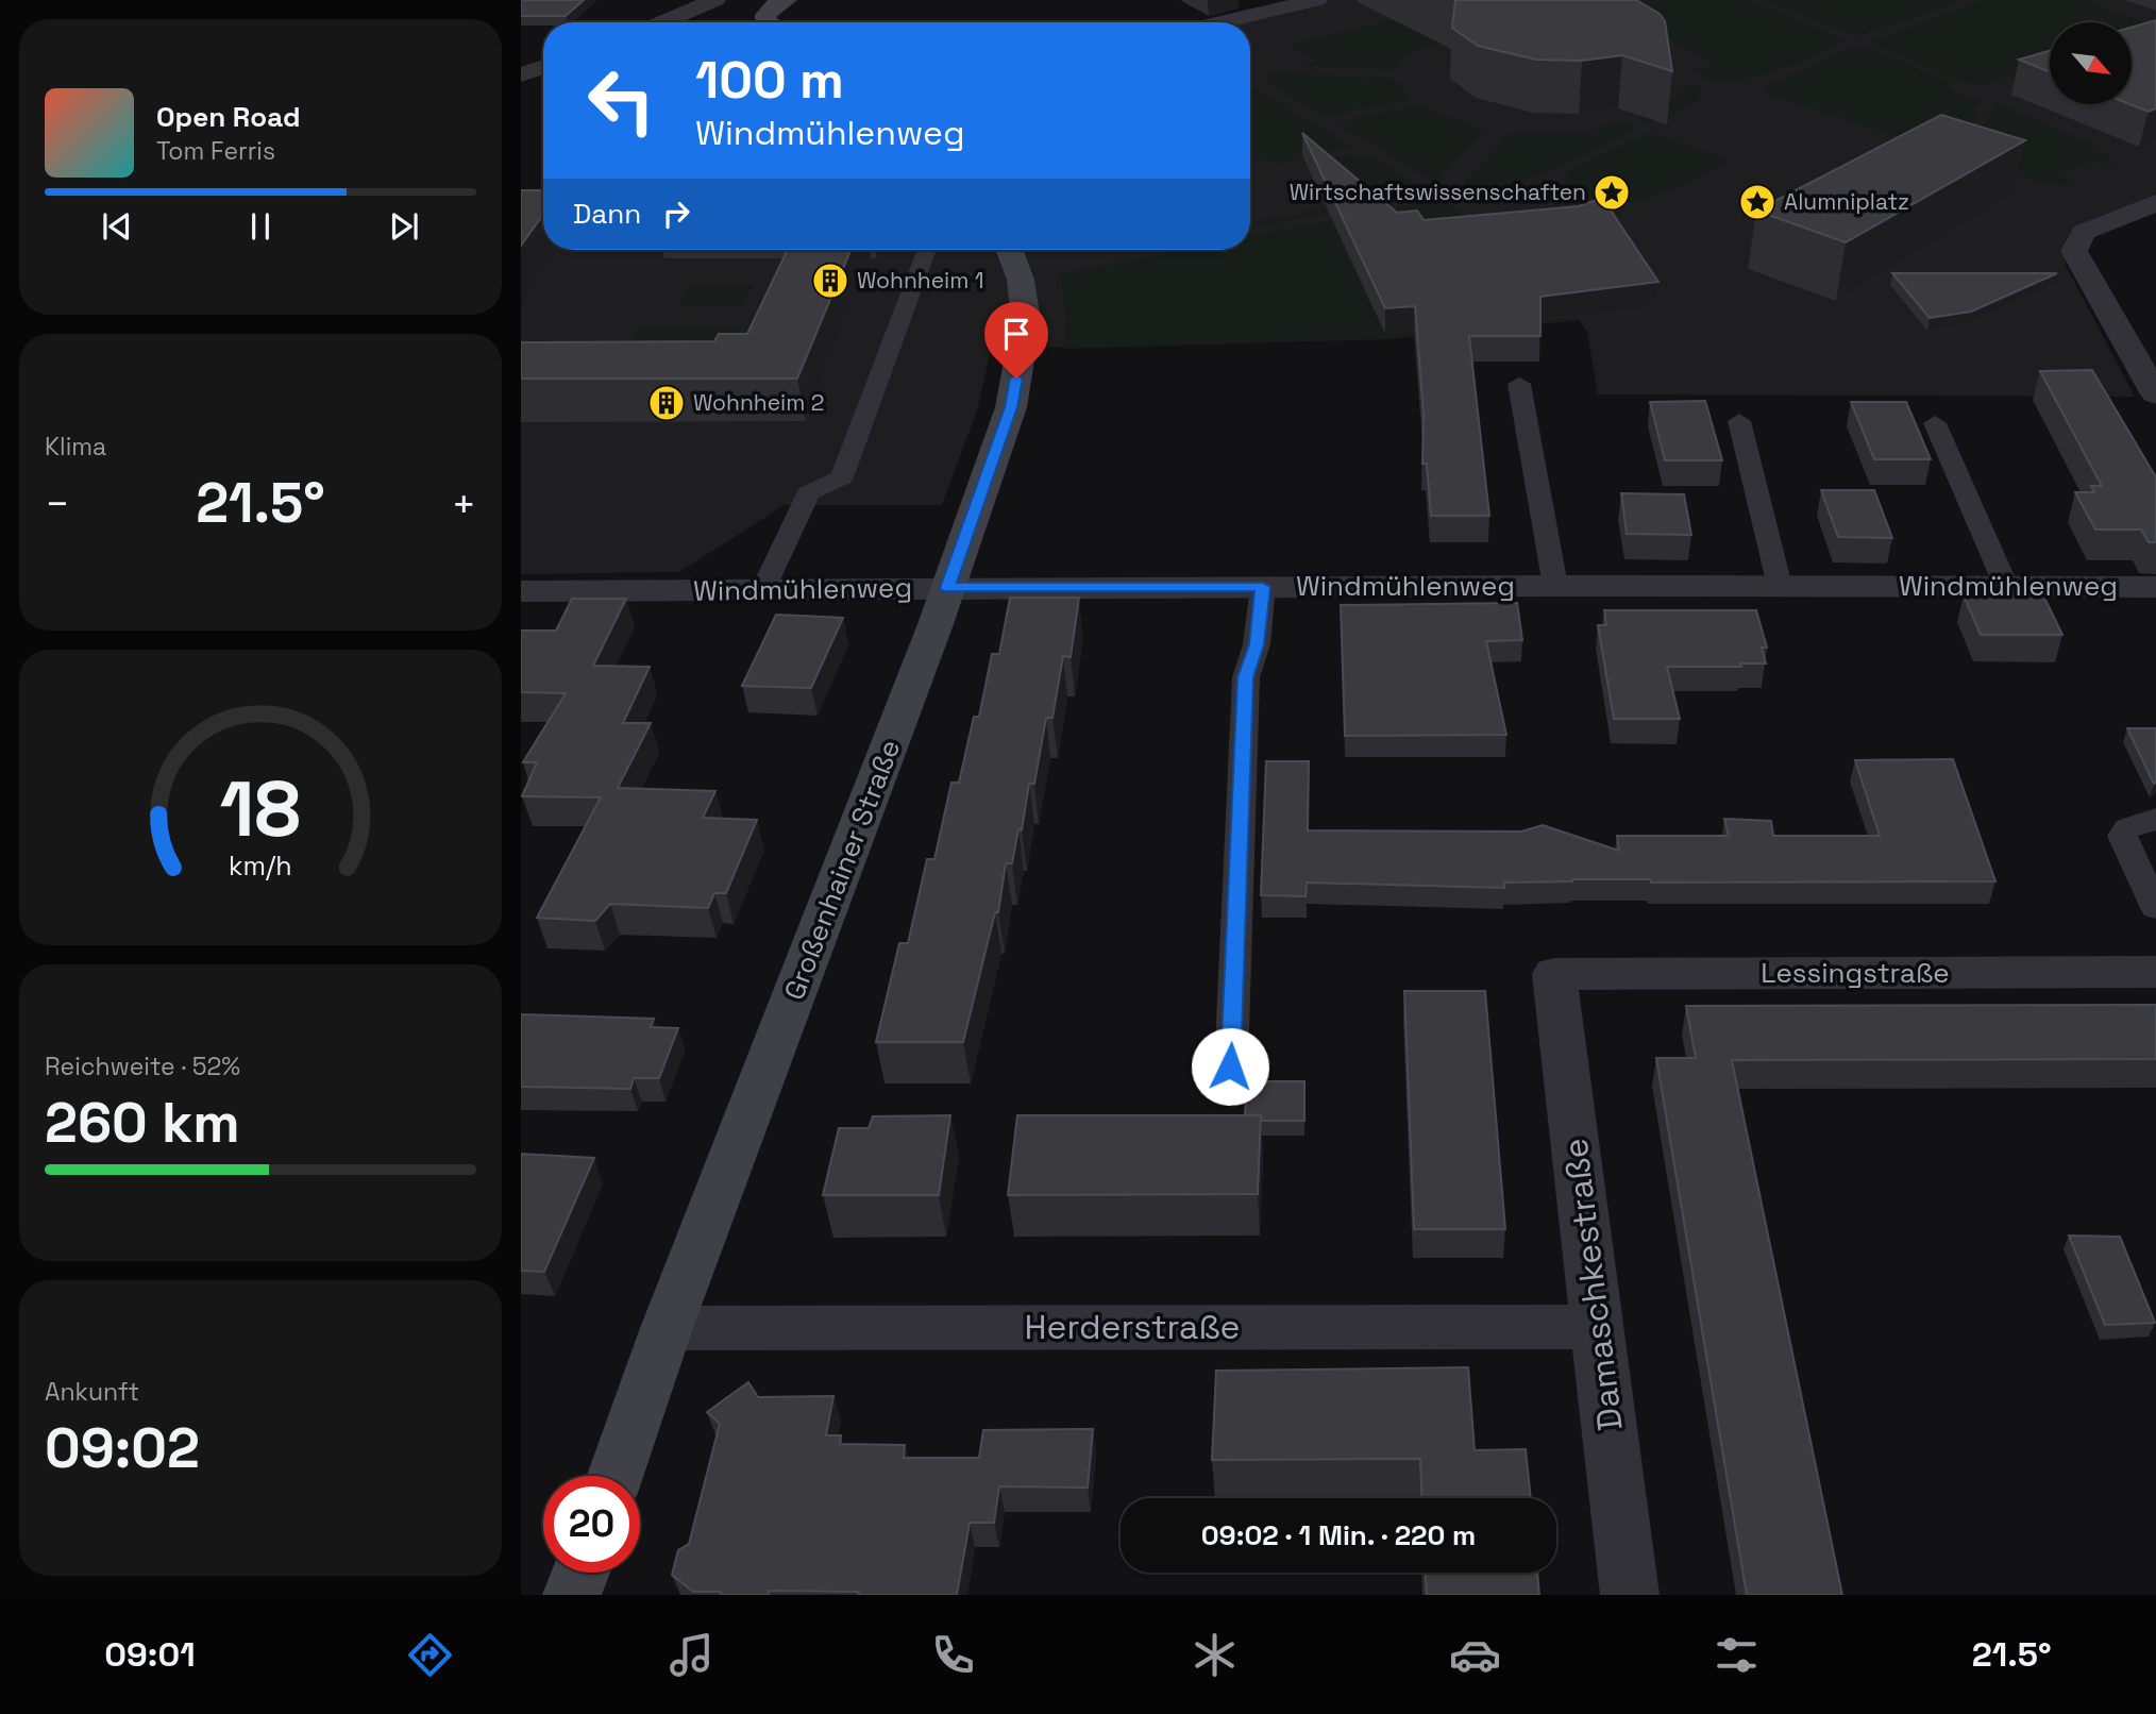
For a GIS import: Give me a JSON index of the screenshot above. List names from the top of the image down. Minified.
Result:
{"streets":{"main road":["Großenhainer Straße"],"street":["Windmühlenweg","Lessingstraße","Damaschkestraße","Herderstraße"]},"crossings":[["Windmühlenweg","Großenhainer Straße"],["Großenhainer Straße","Herderstraße"],["Lessingstraße","Damaschkestraße"],["Damaschkestraße","Herderstraße"]],"places":{"place":["Wirtschaftswissenschaften","Alumniplatz"],"building":["Wohnheim 1","Wohnheim 2"]},"north":"bottom right","page":{"turn":["100 m","Windmühlenweg"],"song":["Open Road","Tom Ferris"],"then":"Dann","tile":["Klima",["Reichweite · 52%","260 km"],["Ankunft","09:02"]],"heat":["−","21.5°","+"],"limit":"20","trip":"09:02 · 1 Min. · 220 m","tabs":["09:01","21.5°"],"gauge":["18","km/h"]}}
